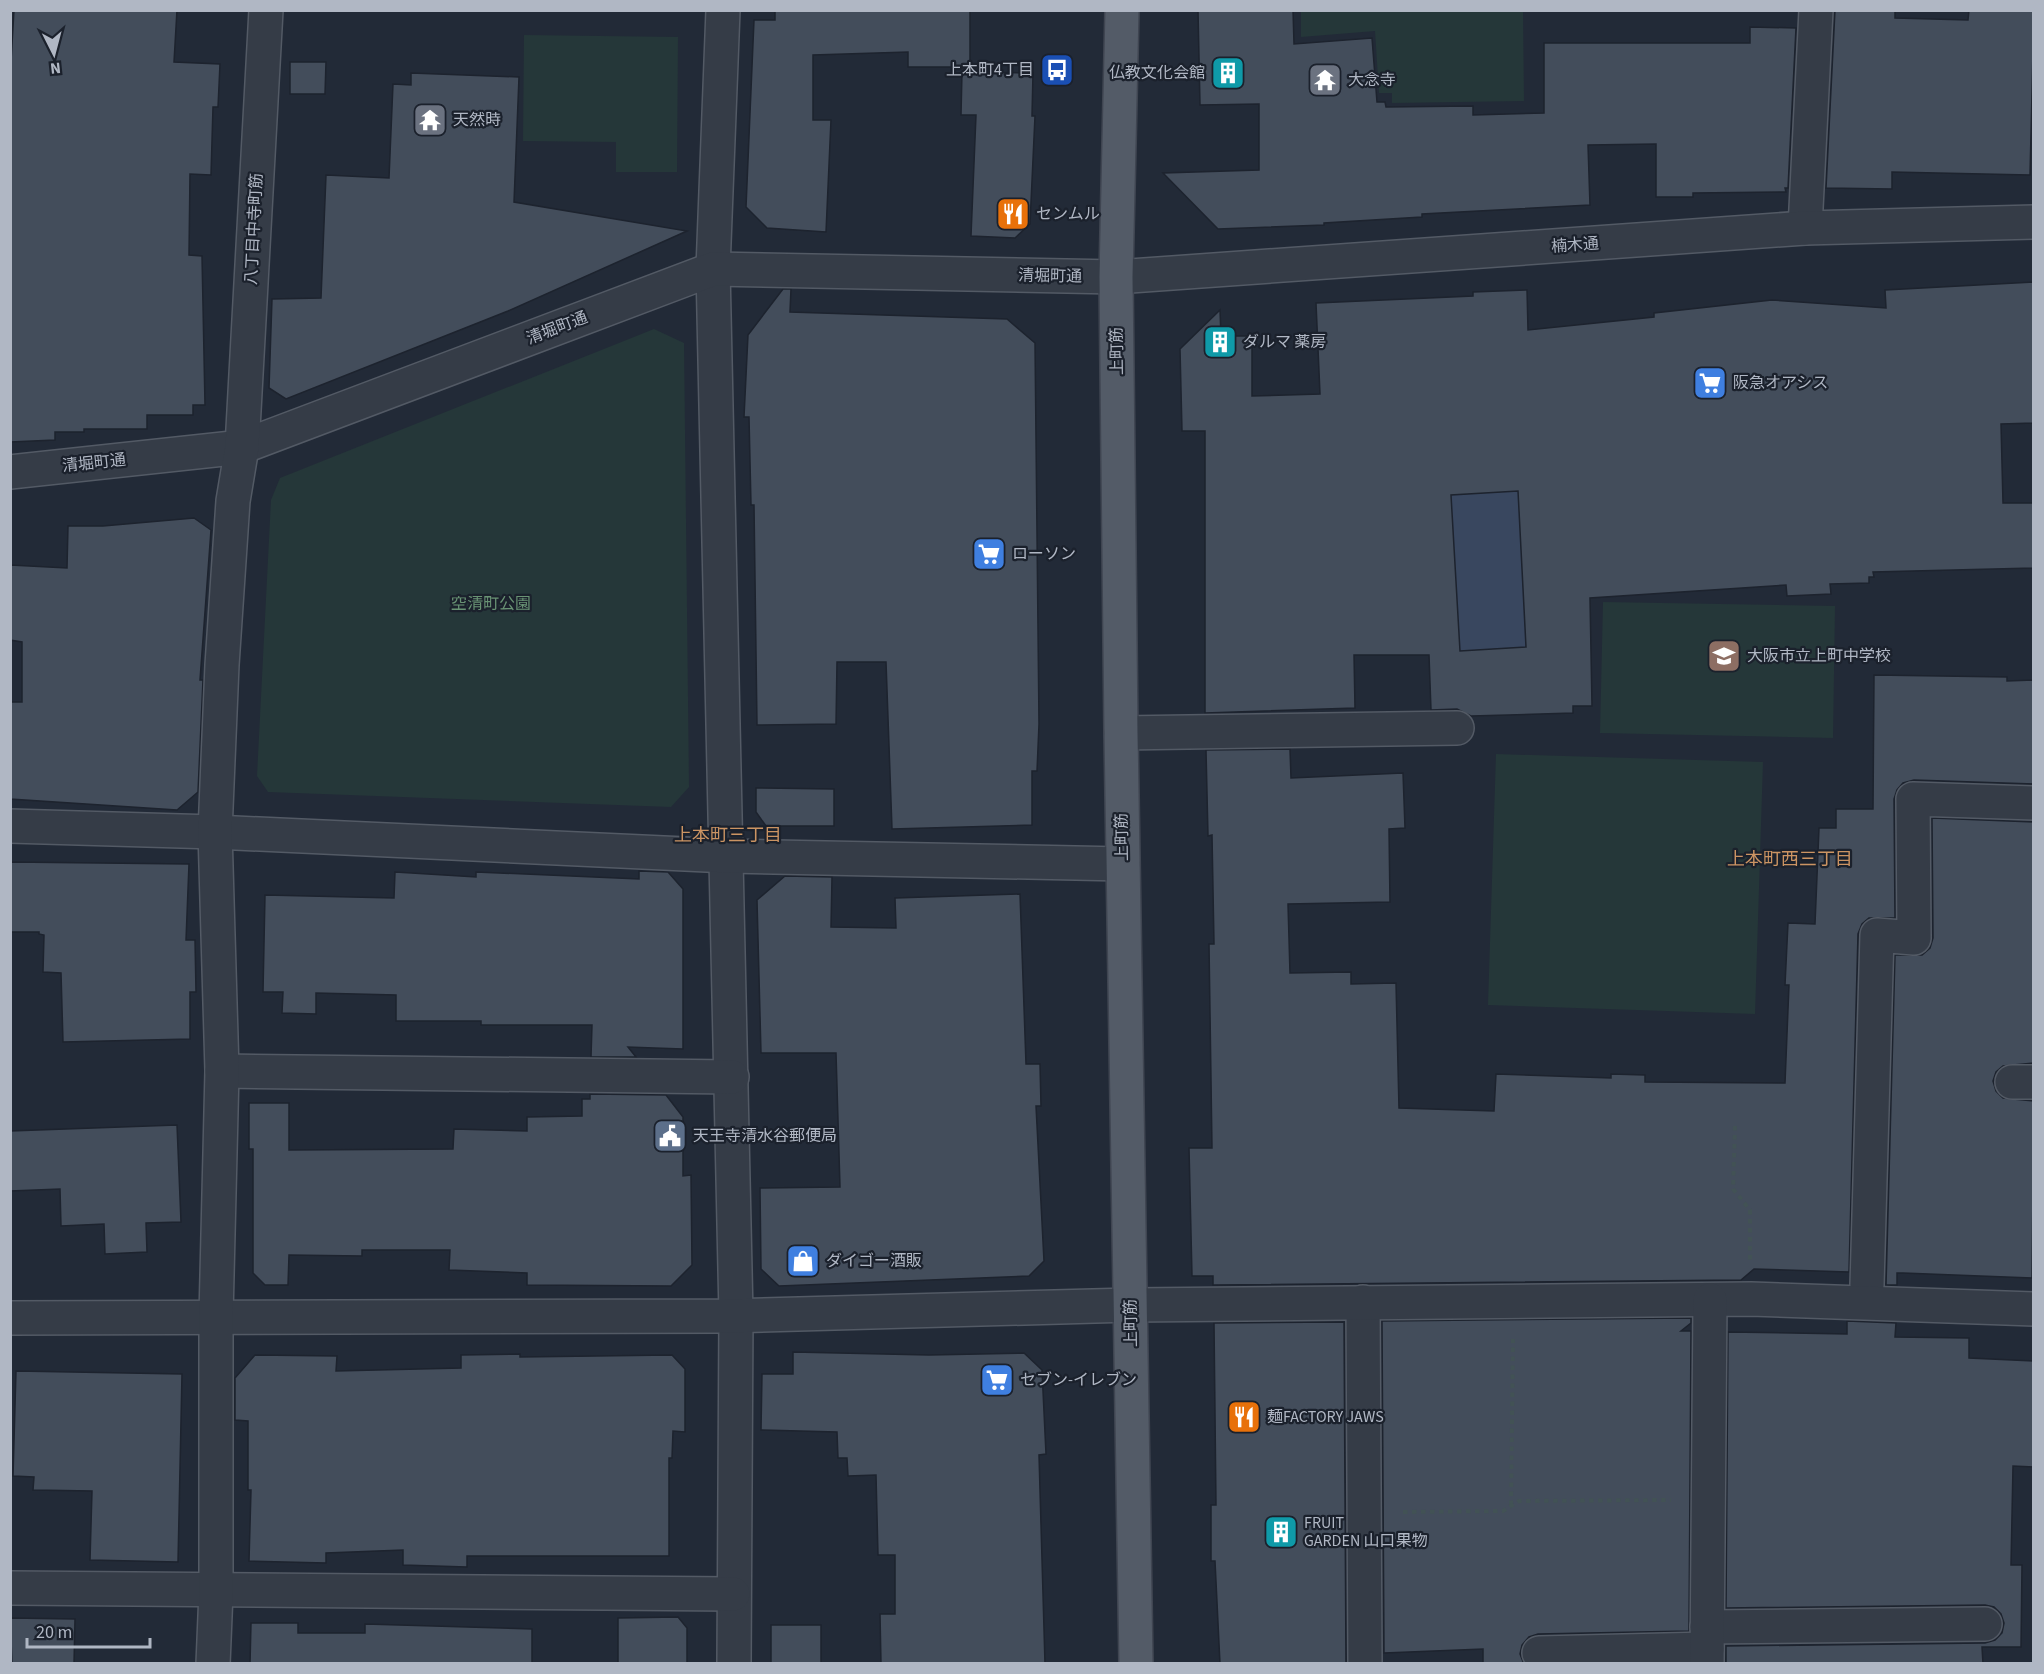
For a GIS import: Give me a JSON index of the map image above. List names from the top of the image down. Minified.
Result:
{"streets":{"main road":["上町筋"],"street":["八丁目中寺町筋","楠木通","清堀町通"]},"crossings":[["八丁目中寺町筋","清堀町通"],["楠木通","清堀町通"],["楠木通","上町筋"],["清堀町通","上町筋"]],"districts":["上本町三丁目","上本町西三丁目"],"parks":["空清町公園"],"places":{"bus stop":["上本町4丁目"],"building":["仏教文化会館","ダルマ 薬房","FRUIT GARDEN 山口果物"],"temple":["大念寺","天然時"],"restaurant":["センムル","麺FACTORY JAWS"],"supermarket":["阪急オアシス","ローソン","セブン-イレブン"],"school or university":["大阪市立上町中学校"],"public building":["天王寺清水谷郵便局"],"shop":["ダイゴー酒販"]},"scale_bar":"20 m","north":"bottom"}
